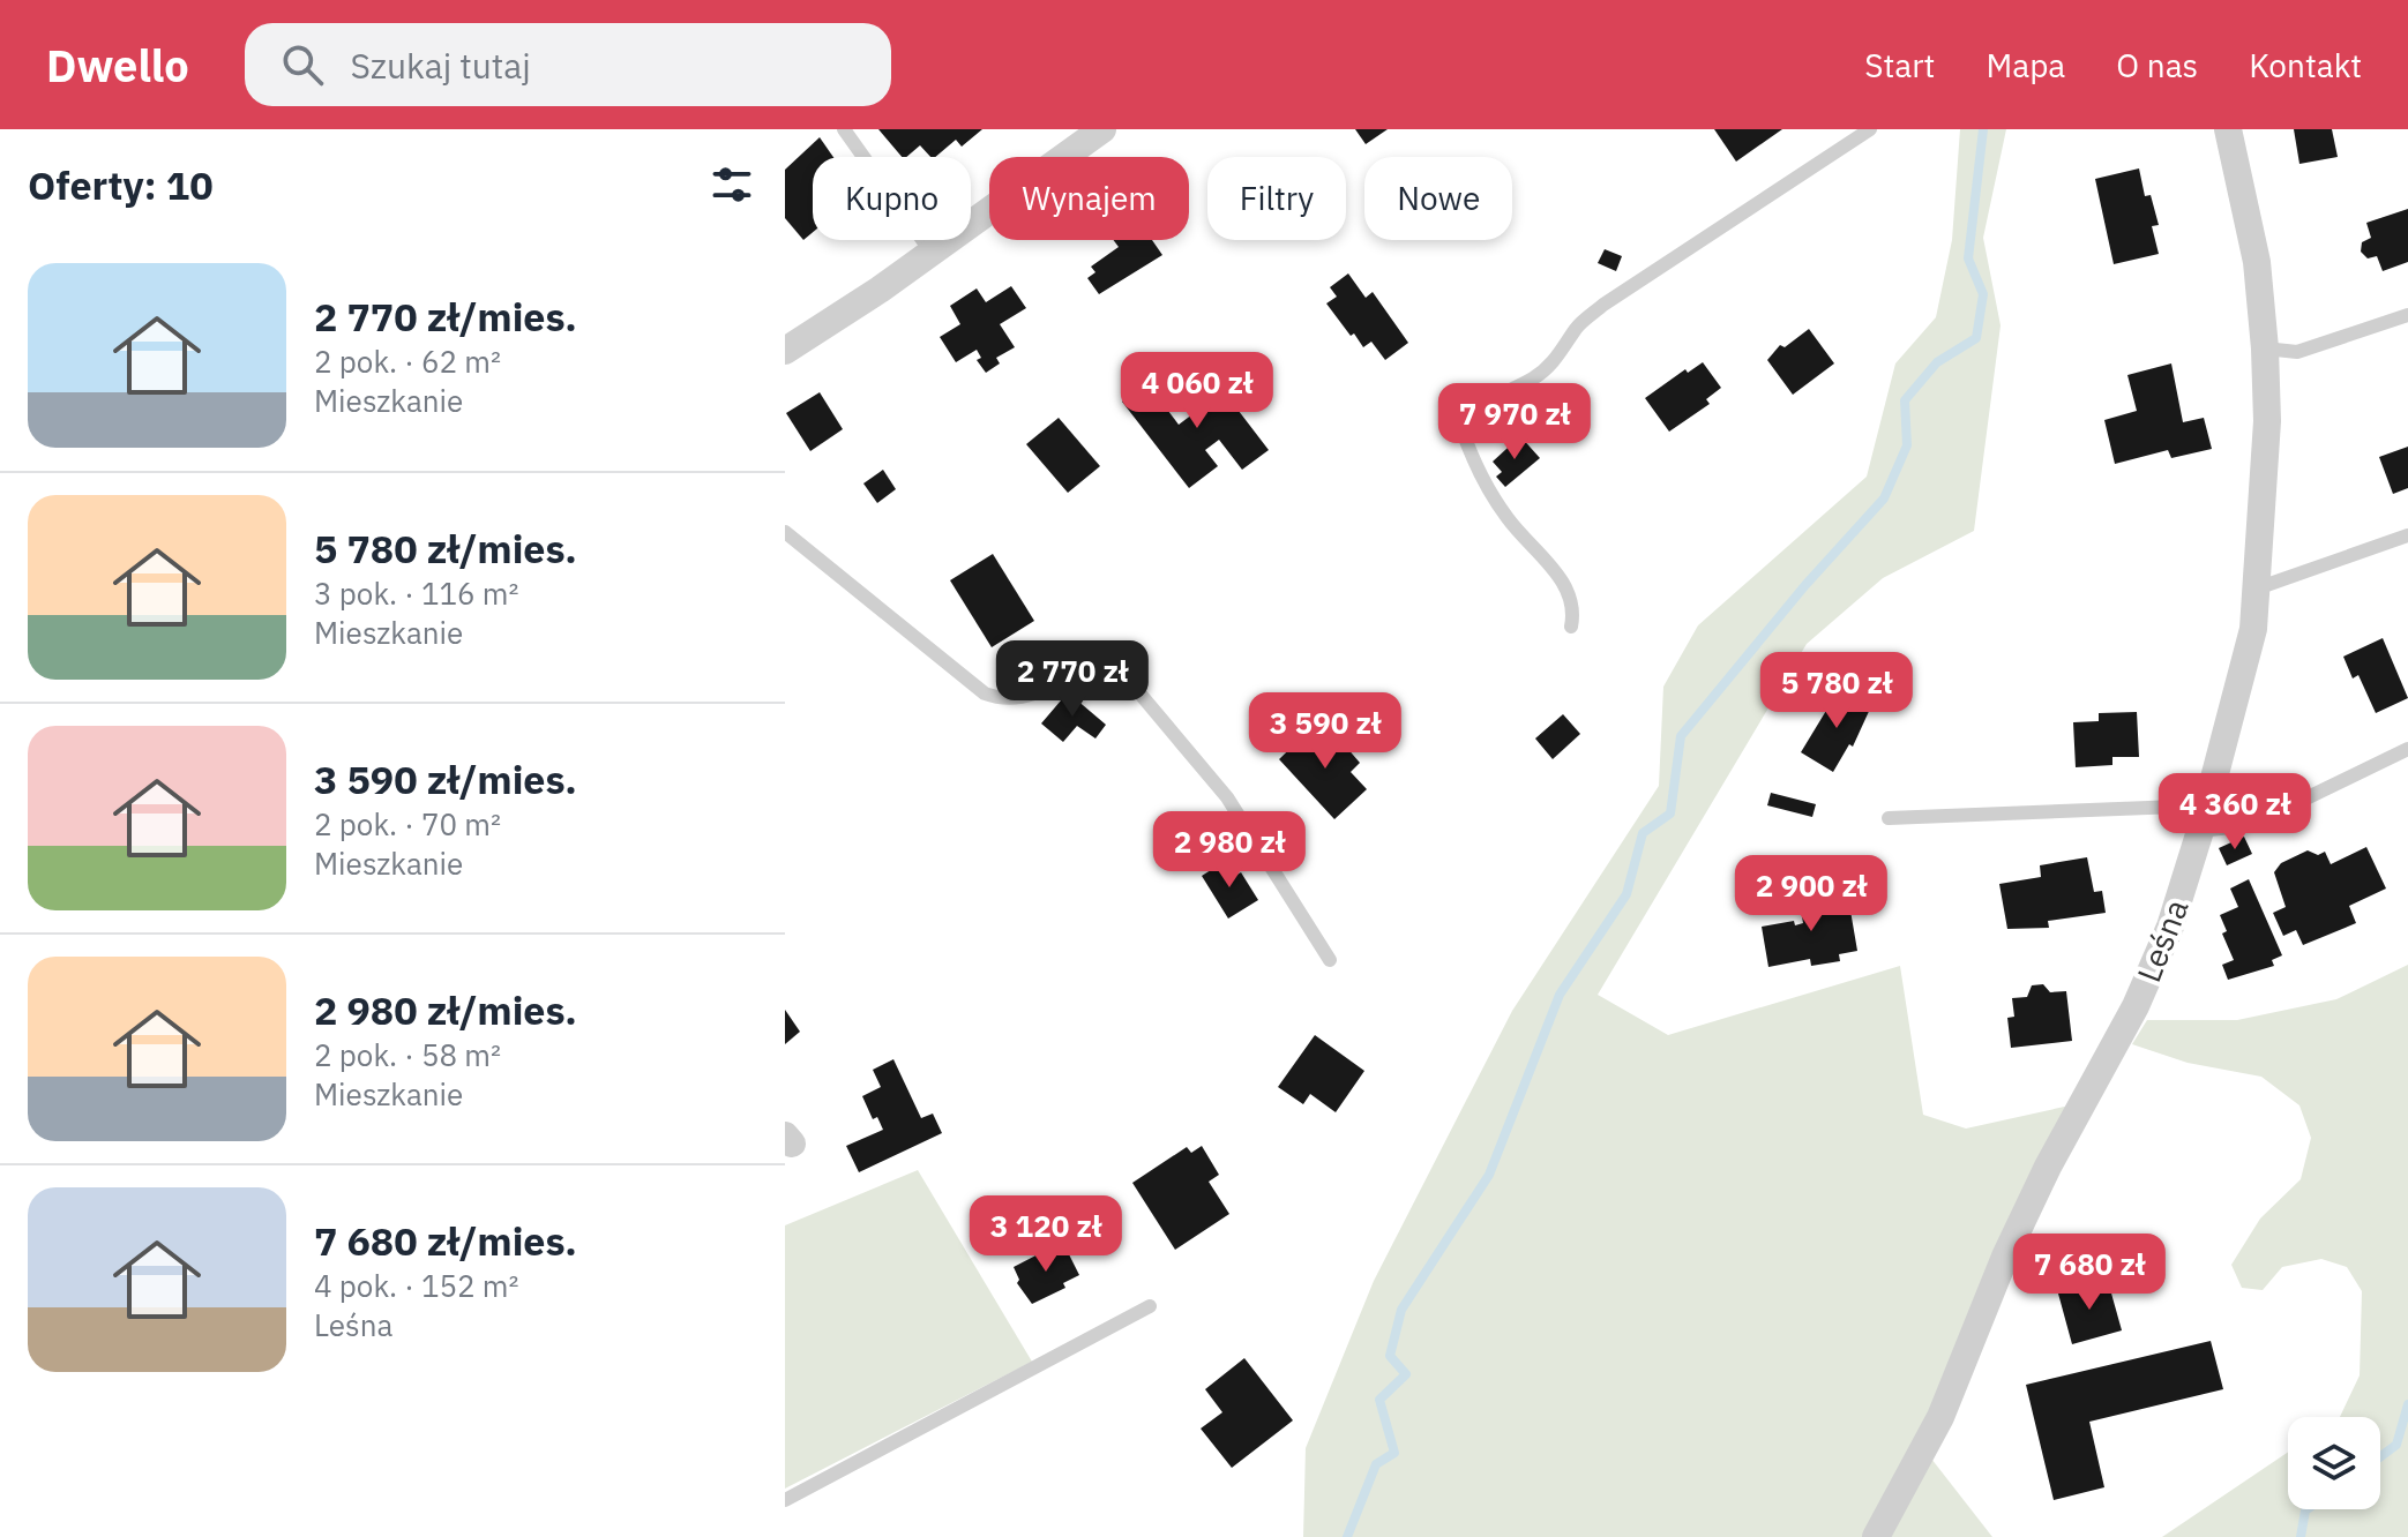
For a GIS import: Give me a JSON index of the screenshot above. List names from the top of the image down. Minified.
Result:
{"streets":{"street":["Leśna"]},"page":{"header":"Dwello","search":"Szukaj tutaj","nav":["Start","Mapa","O nas","Kontakt"],"heading":"Oferty: 10","chip":["Kupno","Wynajem","Filtry","Nowe"],"list":[{"name":"2 770 zł/mies.","note":"2 pok. · 62 m² · Mieszkanie"},{"name":"5 780 zł/mies.","note":"3 pok. · 116 m² · Mieszkanie"},{"name":"3 590 zł/mies.","note":"2 pok. · 70 m² · Mieszkanie"},{"name":"2 980 zł/mies.","note":"2 pok. · 58 m² · Mieszkanie"},{"name":"7 680 zł/mies.","note":"4 pok. · 152 m² · Leśna"}],"price":["4 060 zł","7 970 zł","2 770 zł","5 780 zł","3 590 zł","4 360 zł","2 980 zł","2 900 zł","3 120 zł","7 680 zł"]}}
